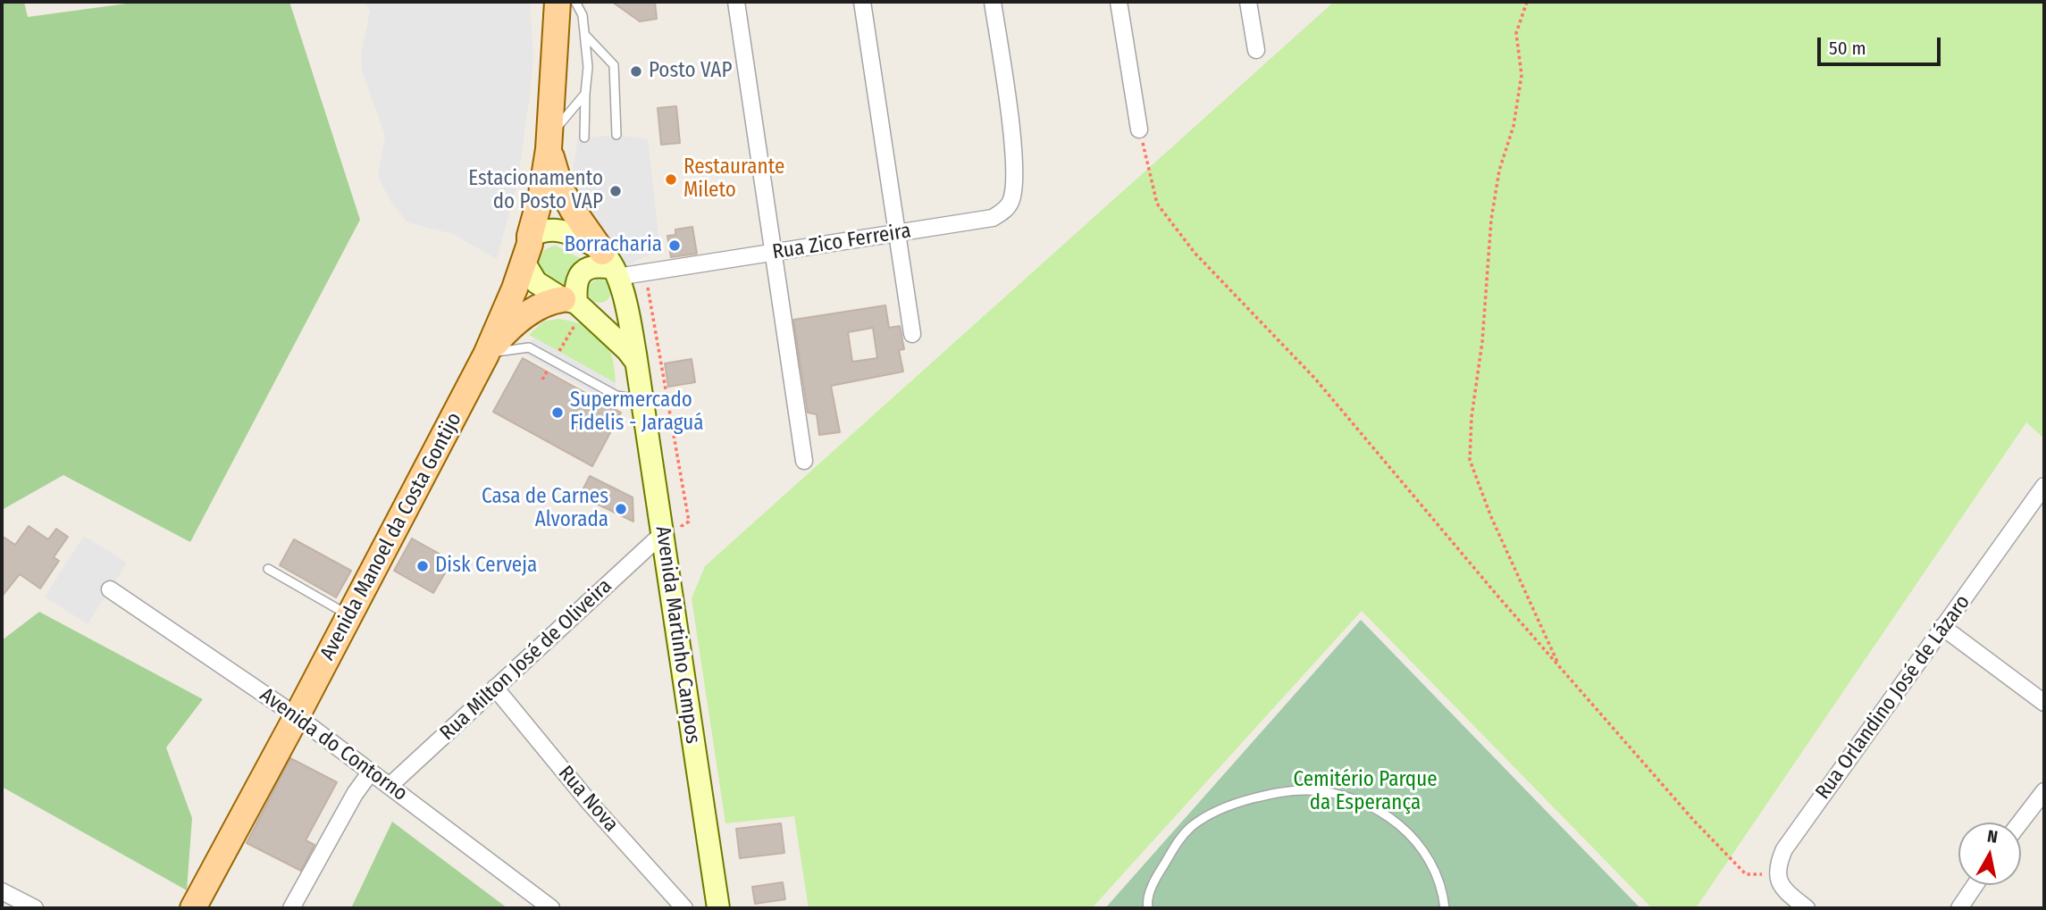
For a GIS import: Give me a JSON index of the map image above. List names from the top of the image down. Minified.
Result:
{"streets":{"main road":["Avenida Manoel da Costa Gontijo","Avenida Martinho Campos"],"street":["Rua Zico Ferreira","Rua Milton José de Oliveira","Rua Orlandino José de Lázaro","Avenida do Contorno","Rua Nova"]},"crossings":[["Rua Zico Ferreira","Avenida Martinho Campos"],["Avenida Manoel da Costa Gontijo","Avenida do Contorno"],["Avenida Martinho Campos","Rua Milton José de Oliveira"],["Rua Milton José de Oliveira","Avenida do Contorno"],["Rua Milton José de Oliveira","Rua Nova"]],"parks":["Cemitério Parque da Esperança"],"places":["Posto VAP","Restaurante Mileto","Estacionamento do Posto VAP","Borracharia","Supermercado Fidelis - Jaraguá","Casa de Carnes Alvorada","Disk Cerveja"],"scale_bar":"50 m","north":"top"}
